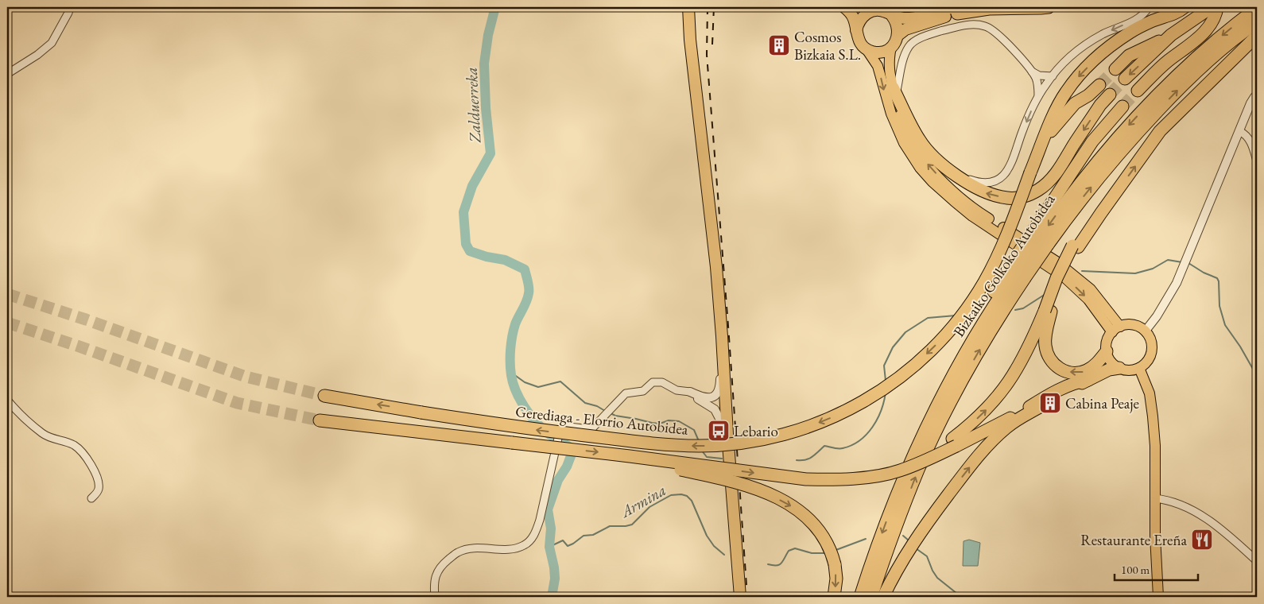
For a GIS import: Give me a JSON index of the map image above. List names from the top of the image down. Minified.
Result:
{"streets":{"highway":["Bizkaiko Golkoko Autobidea","Gerediaga - Elorrio Autobidea"]},"water":["Zalduerreka","Armina"],"places":{"building":["Cosmos Bizkaia S.L.","Cabina Peaje"],"bus stop":["Lebario"],"restaurant":["Restaurante Ereña"]},"scale_bar":"100 m"}
